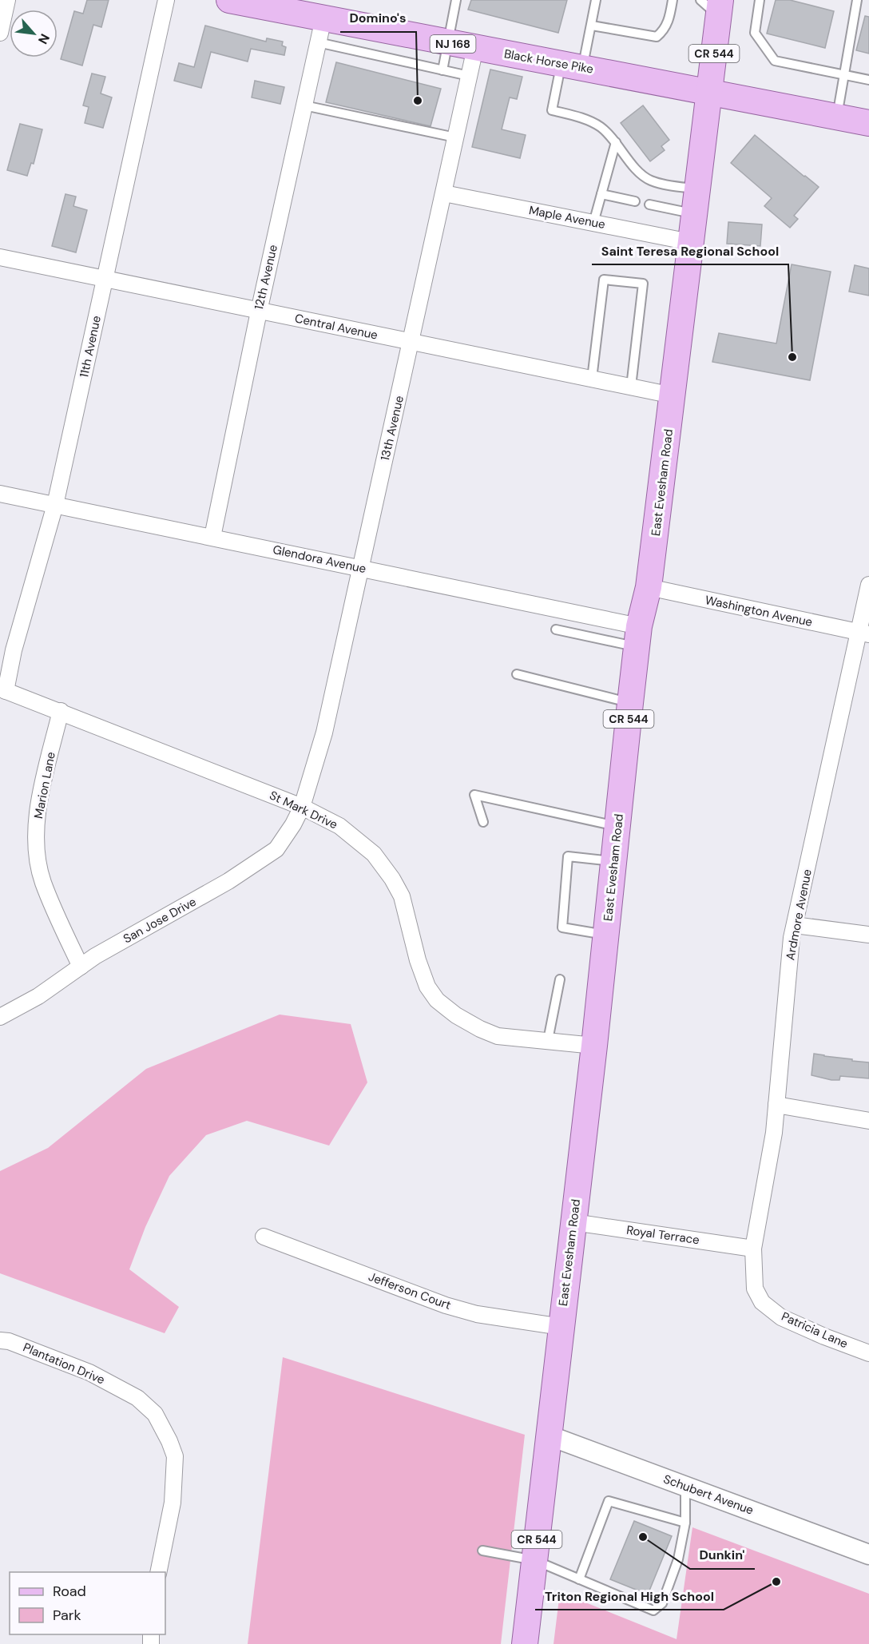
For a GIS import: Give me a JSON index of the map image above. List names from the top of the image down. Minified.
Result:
{"streets":{"main road":["NJ 168","CR 544","Black Horse Pike","East Evesham Road"],"street":["Maple Avenue","12th Avenue","Central Avenue","11th Avenue","13th Avenue","Glendora Avenue","Washington Avenue","Marion Lane","St Mark Drive","Ardmore Avenue","San Jose Drive","Royal Terrace","Jefferson Court","Patricia Lane","Plantation Drive","Schubert Avenue"]},"crossings":[["CR 544","Black Horse Pike"],["CR 544","East Evesham Road"],["Black Horse Pike","12th Avenue"],["Black Horse Pike","13th Avenue"],["Black Horse Pike","East Evesham Road"],["Maple Avenue","13th Avenue"],["Maple Avenue","East Evesham Road"],["12th Avenue","Central Avenue"],["12th Avenue","Glendora Avenue"],["Central Avenue","11th Avenue"],["Central Avenue","13th Avenue"],["Central Avenue","East Evesham Road"],["11th Avenue","Glendora Avenue"],["11th Avenue","St Mark Drive"],["13th Avenue","Glendora Avenue"],["13th Avenue","St Mark Drive"],["13th Avenue","San Jose Drive"],["East Evesham Road","Glendora Avenue"],["East Evesham Road","Washington Avenue"],["East Evesham Road","St Mark Drive"],["East Evesham Road","Royal Terrace"],["East Evesham Road","Jefferson Court"],["East Evesham Road","Schubert Avenue"],["Washington Avenue","Ardmore Avenue"],["Marion Lane","St Mark Drive"],["Marion Lane","San Jose Drive"],["St Mark Drive","San Jose Drive"],["Ardmore Avenue","Royal Terrace"],["Ardmore Avenue","Patricia Lane"],["Royal Terrace","Patricia Lane"]],"places":["Domino's","Saint Teresa Regional School","Dunkin'","Triton Regional High School"],"legend":["Road","Park"],"north":"bottom right"}
